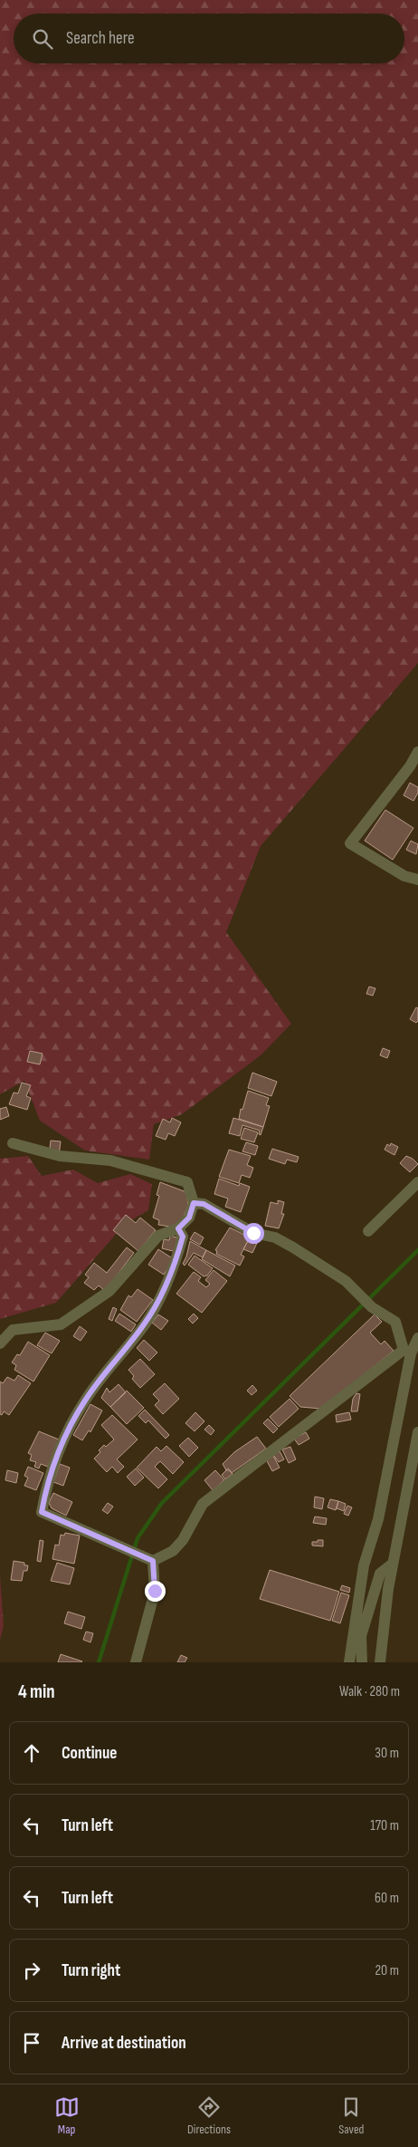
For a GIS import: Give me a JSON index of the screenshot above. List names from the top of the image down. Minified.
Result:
{"page":{"search":"Search here","heading":["4 min","Walk · 280 m"],"list":[["Continue","30 m"],["Turn left","170 m"],["Turn left","60 m"],["Turn right","20 m"],"Arrive at destination"],"nav":["Map","Directions","Saved"]}}
